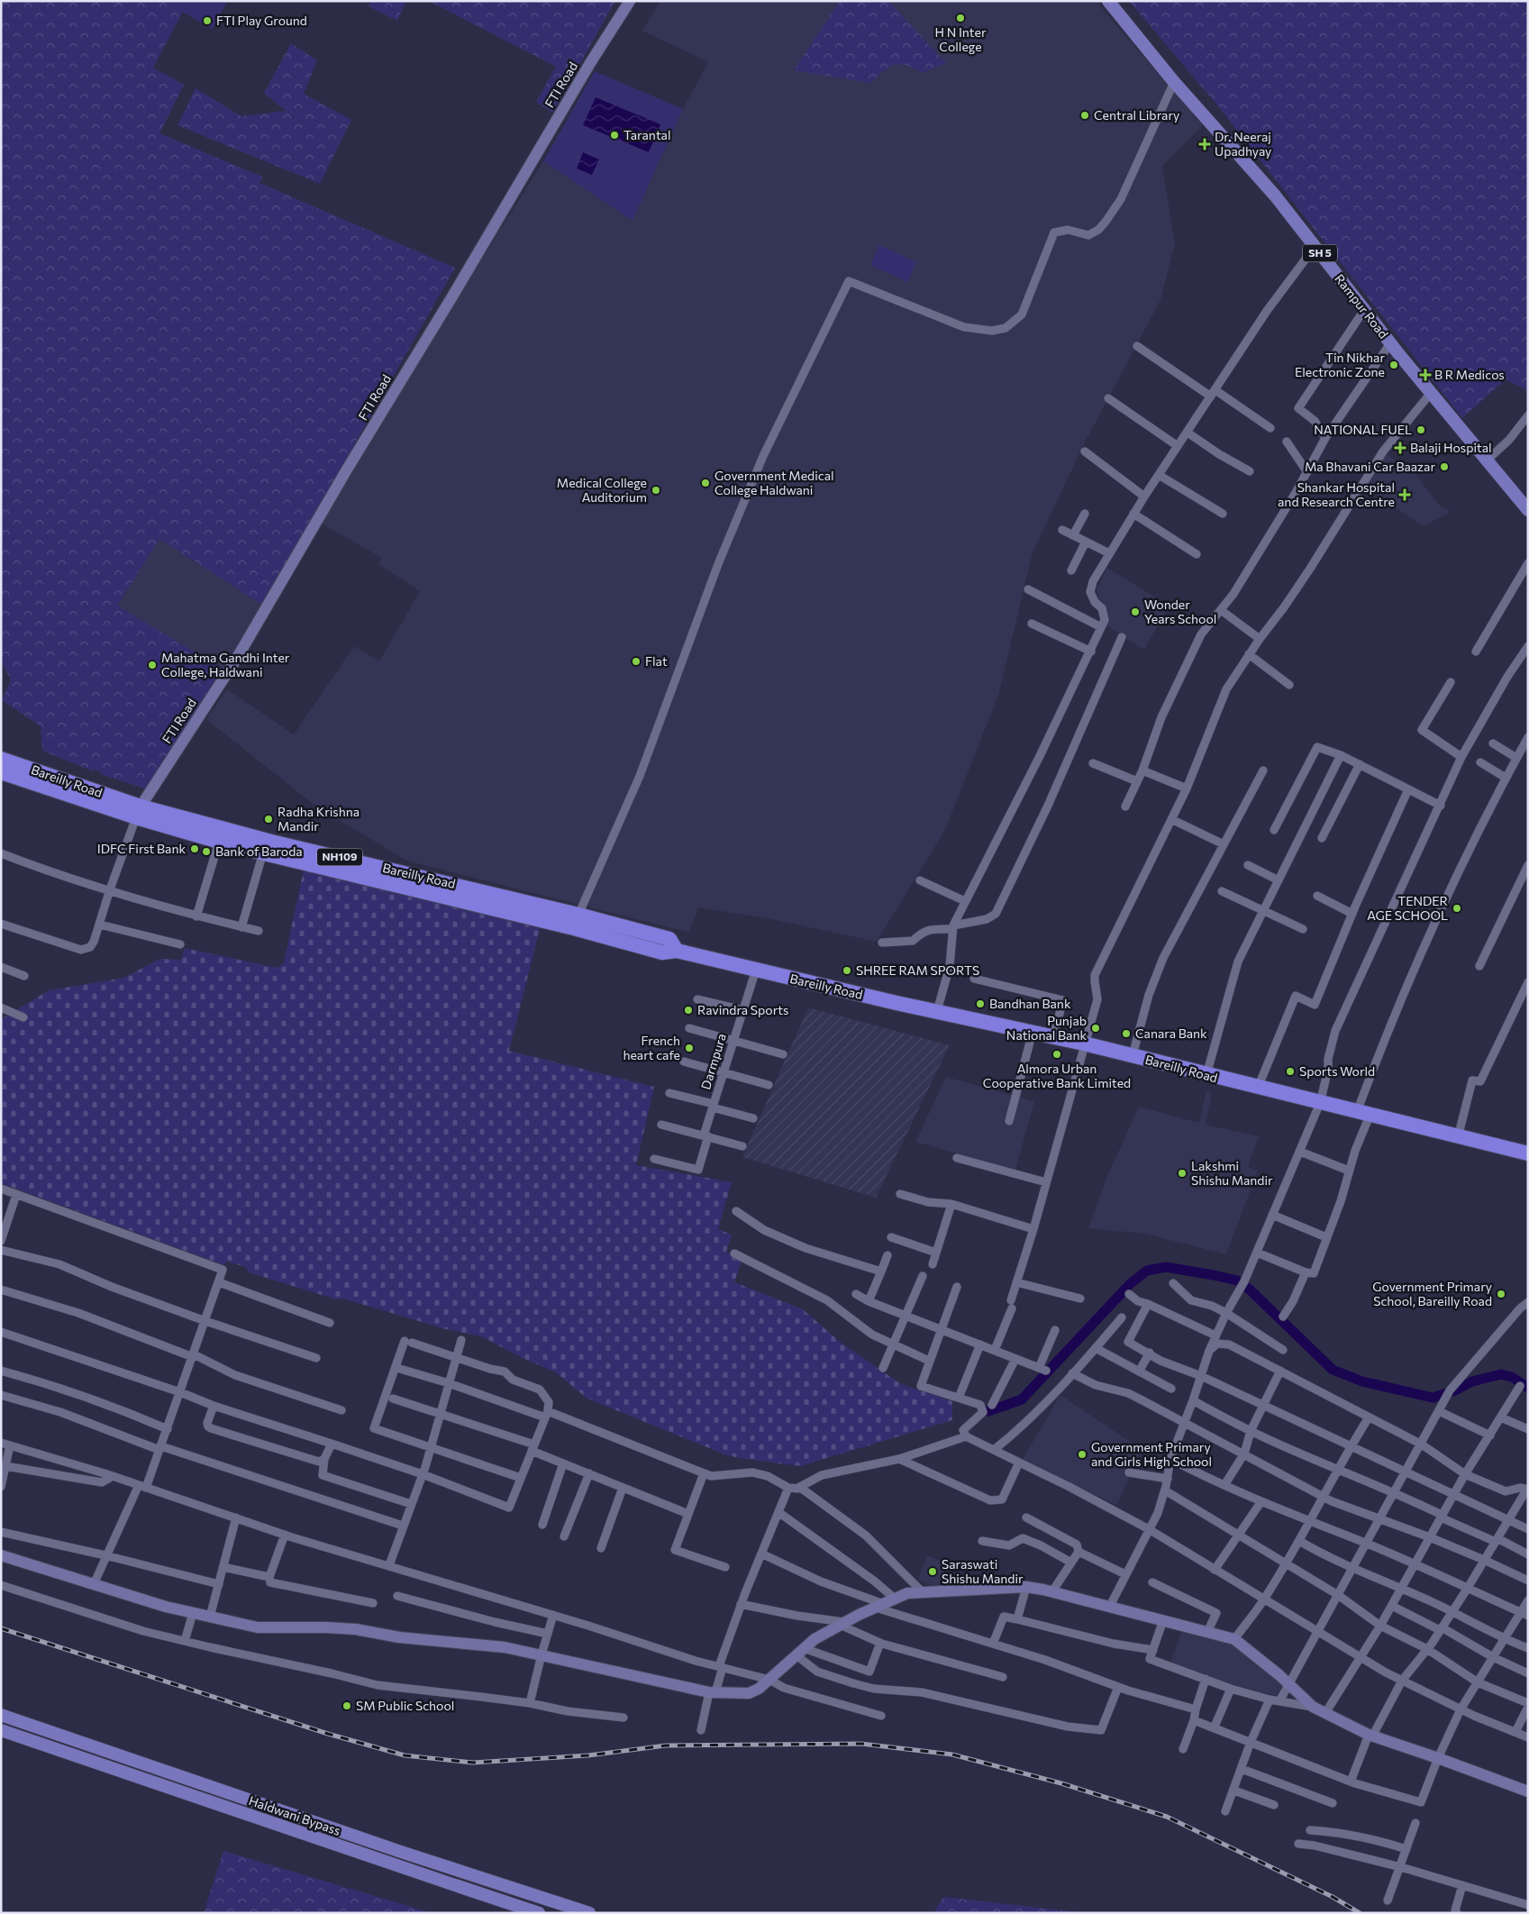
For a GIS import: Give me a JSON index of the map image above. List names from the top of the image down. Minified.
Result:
{"streets":{"highway":["Bareilly Road","NH109"],"main road":["SH 5","Rampur Road","Haldwani Bypass"],"street":["FTI Road","Darmpura"]},"crossings":[["FTI Road","Bareilly Road"],["Bareilly Road","Darmpura"]],"places":{"other":["H N Inter College","FTI Play Ground","Central Library","Tarantal","Tin Nikhar Electronic Zone","NATIONAL FUEL","Ma Bhavani Car Baazar","Government Medical College Haldwani","Medical College Auditorium","Wonder Years School","Flat","Mahatma Gandhi Inter College, Haldwani","Radha Krishna Mandir","IDFC First Bank","Bank of Baroda","TENDER AGE SCHOOL","SHREE RAM SPORTS","Bandhan Bank","Ravindra Sports","Punjab National Bank","Canara Bank","French heart cafe","Almora Urban Cooperative Bank Limited","Sports World","Lakshmi Shishu Mandir","Government Primary School, Bareilly Road","Government Primary and Girls High School","Saraswati Shishu Mandir","SM Public School"],"health":["Dr. Neeraj Upadhyay","B R Medicos","Balaji Hospital","Shankar Hospital and Research Centre"]}}
